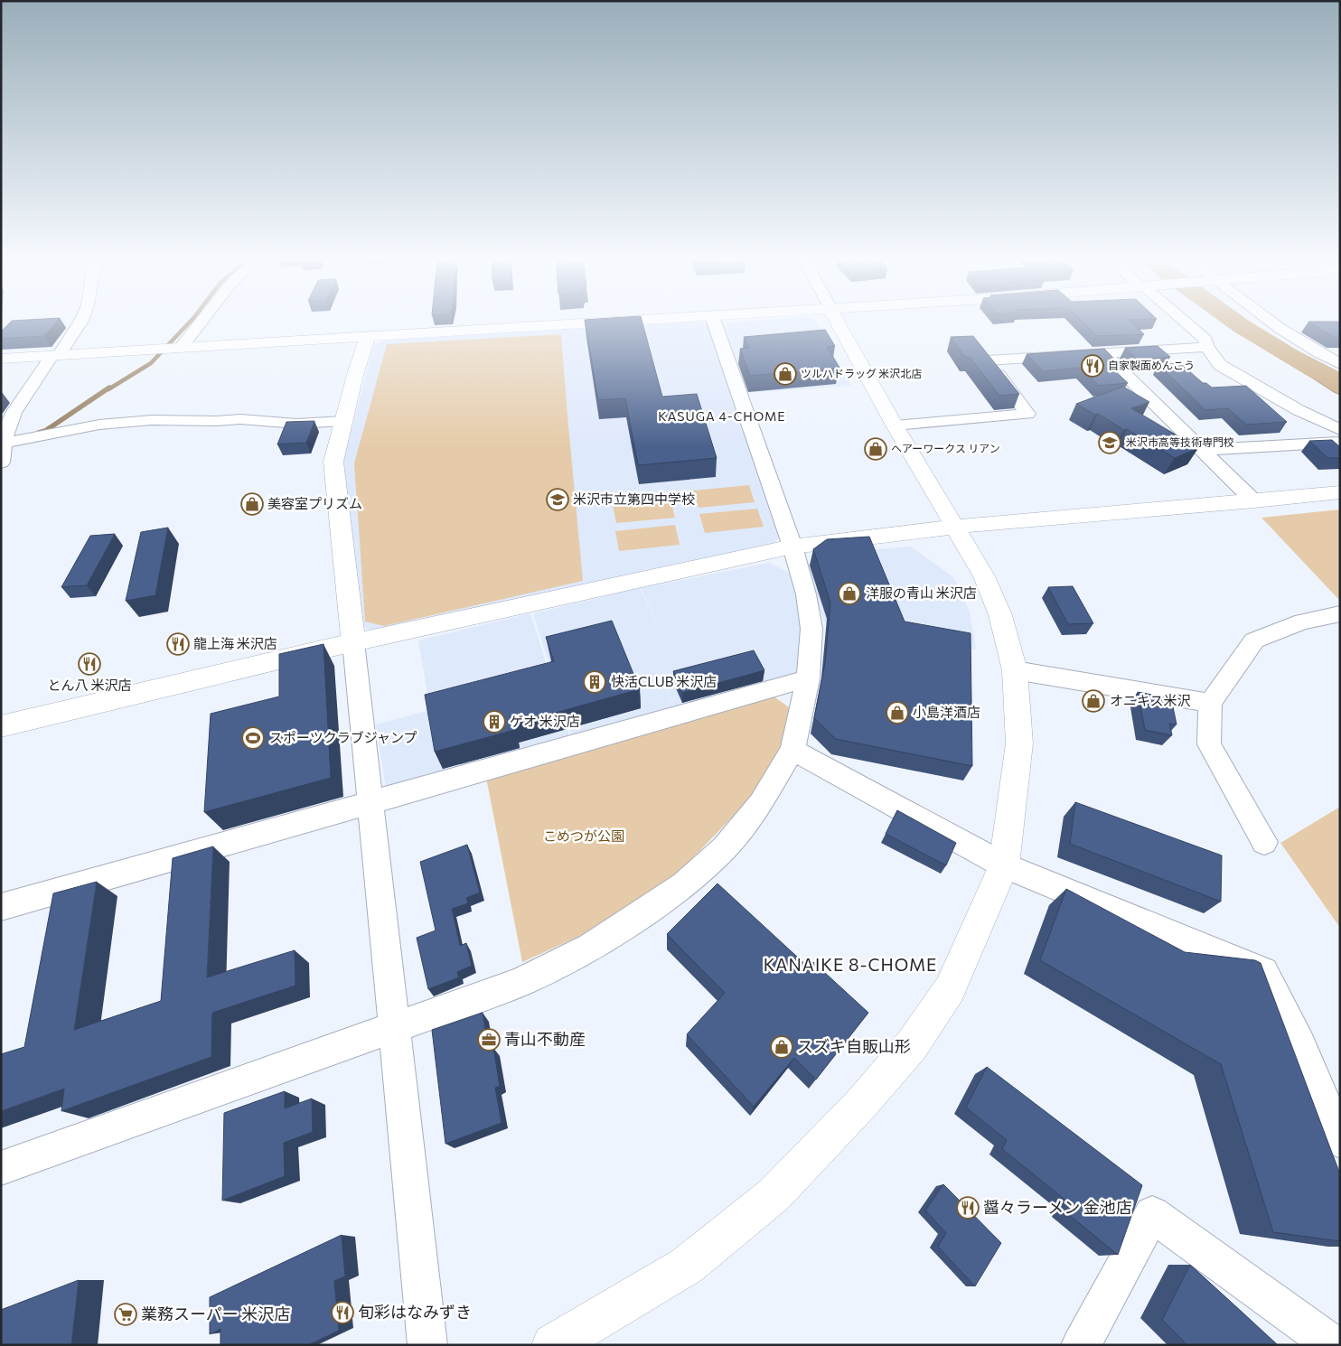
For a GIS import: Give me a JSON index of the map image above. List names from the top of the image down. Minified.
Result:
{"districts":["KASUGA 4-CHOME","KANAIKE 8-CHOME"],"parks":["こめつが公園"],"places":{"restaurant":["自家製面めんこう","龍上海 米沢店","とん八 米沢店","醤々ラーメン 金池店","旬彩はなみずき"],"shop":["ツルハドラッグ 米沢北店","ヘアーワークス リアン","美容室プリズム","洋服の青山 米沢店","オニキス米沢","小島洋酒店","スズキ自販山形"],"school or university":["米沢市高等技術専門校","米沢市立第四中学校"],"building":["快活CLUB 米沢店","ゲオ 米沢店"],"sports":["スポーツクラブジャンプ"],"office":["青山不動産"],"supermarket":["業務スーパー 米沢店"]}}
